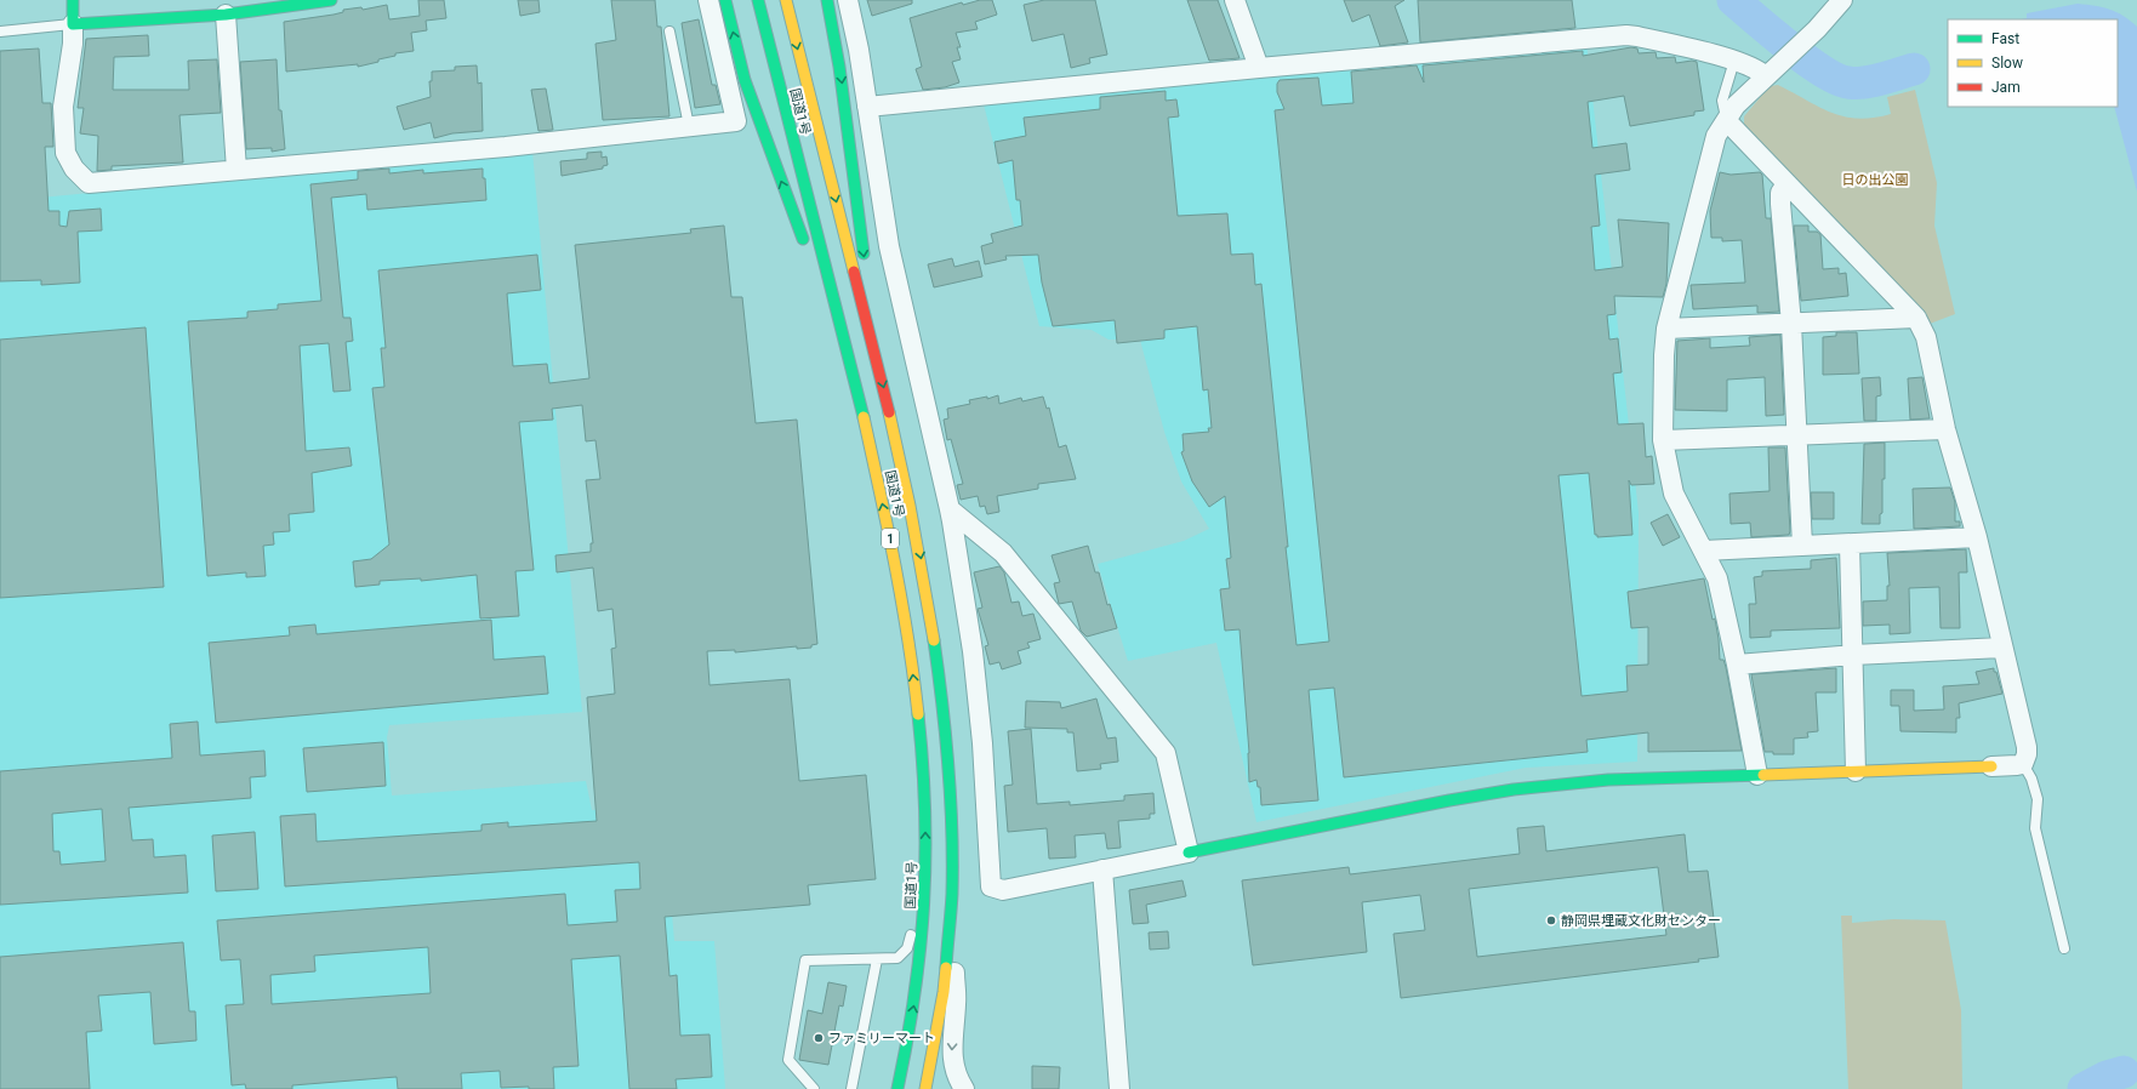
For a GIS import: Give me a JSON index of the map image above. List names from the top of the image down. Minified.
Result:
{"streets":{"main road":["国道1号","1"]},"crossings":[["国道1号","1"]],"parks":["日の出公園"],"places":["静岡県埋蔵文化財センター","ファミリーマート"],"legend":["Fast","Slow","Jam"]}
